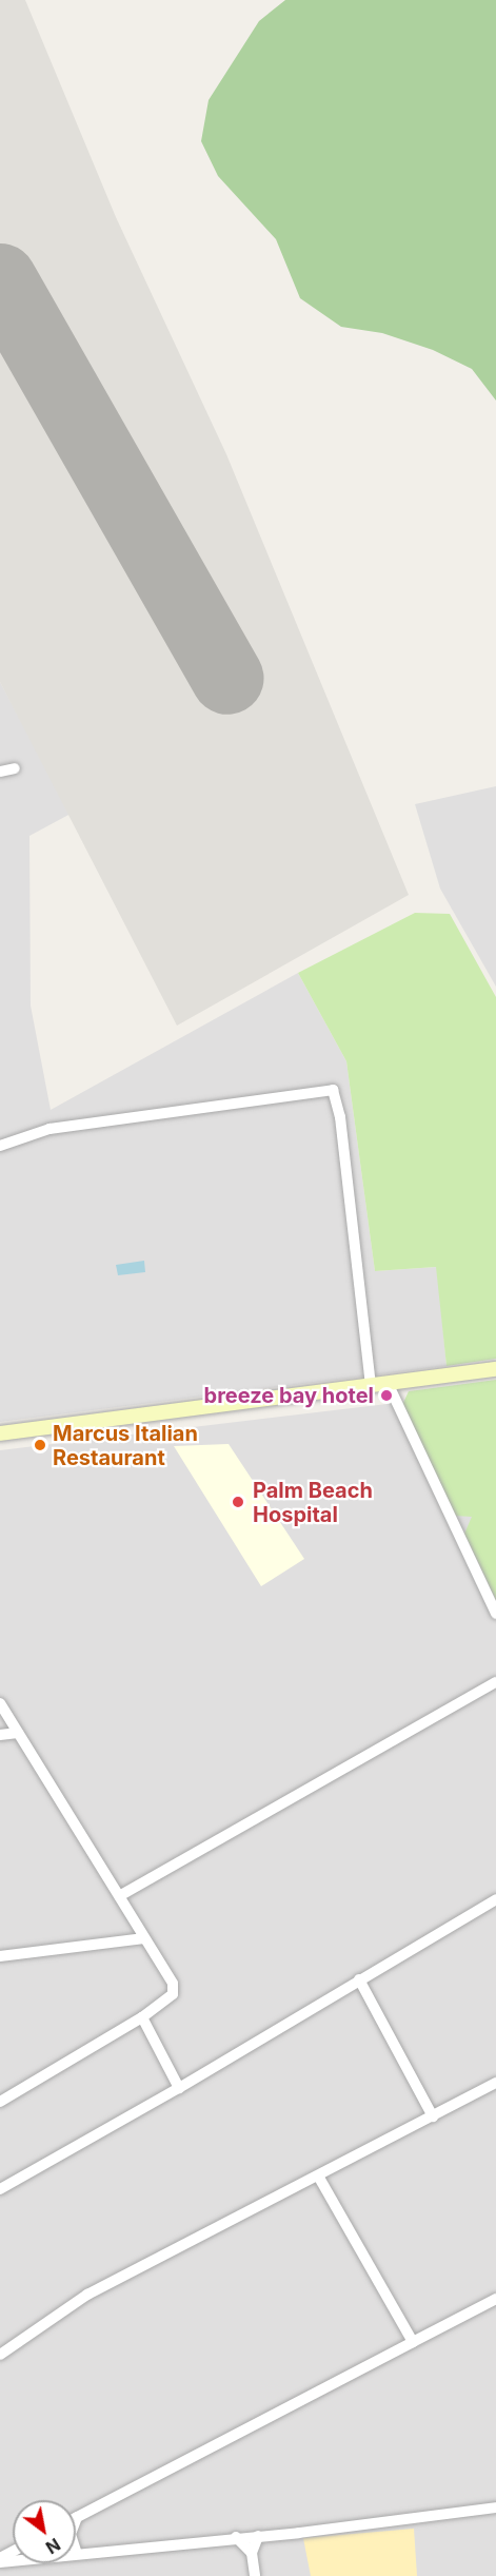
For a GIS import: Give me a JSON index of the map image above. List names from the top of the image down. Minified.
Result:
{"places":["breeze bay hotel","Marcus Italian Restaurant","Palm Beach Hospital"],"north":"bottom right"}
